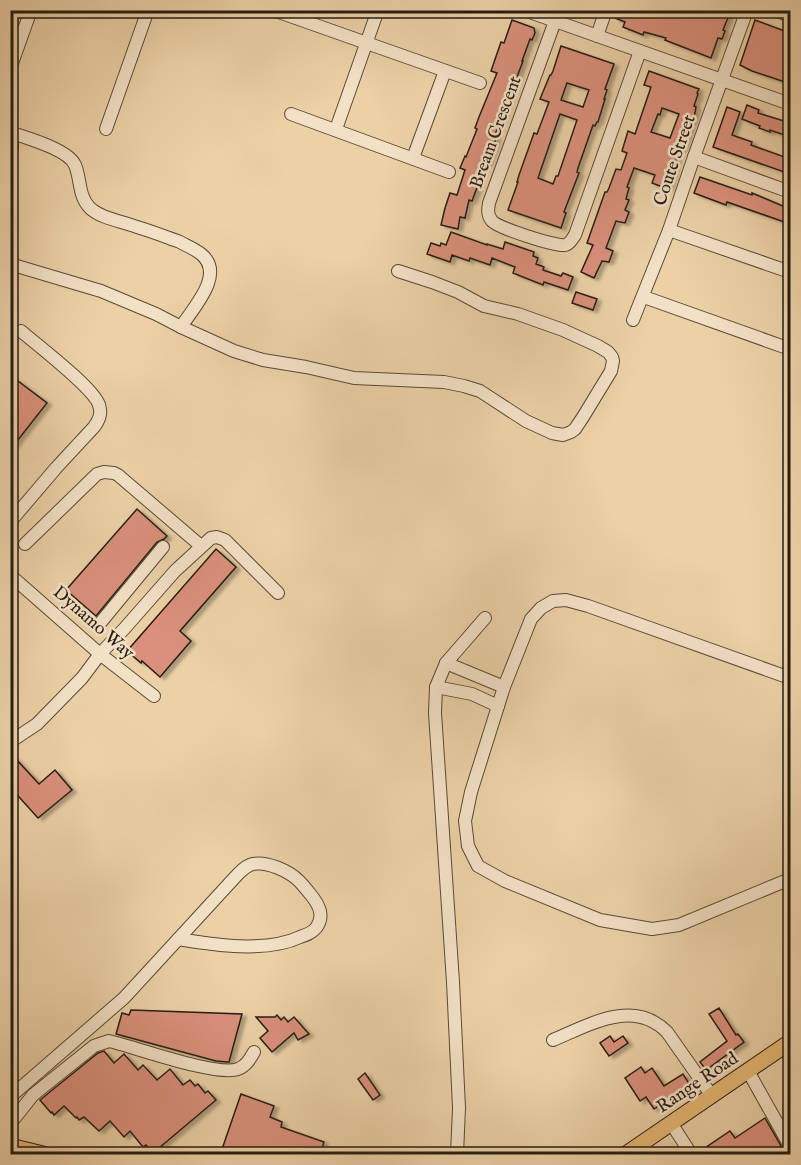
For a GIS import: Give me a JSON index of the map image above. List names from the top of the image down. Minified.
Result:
{"streets":{"main road":["Range Road"],"street":["Bream Crescent","Coute Street","Dynamo Way"]}}
